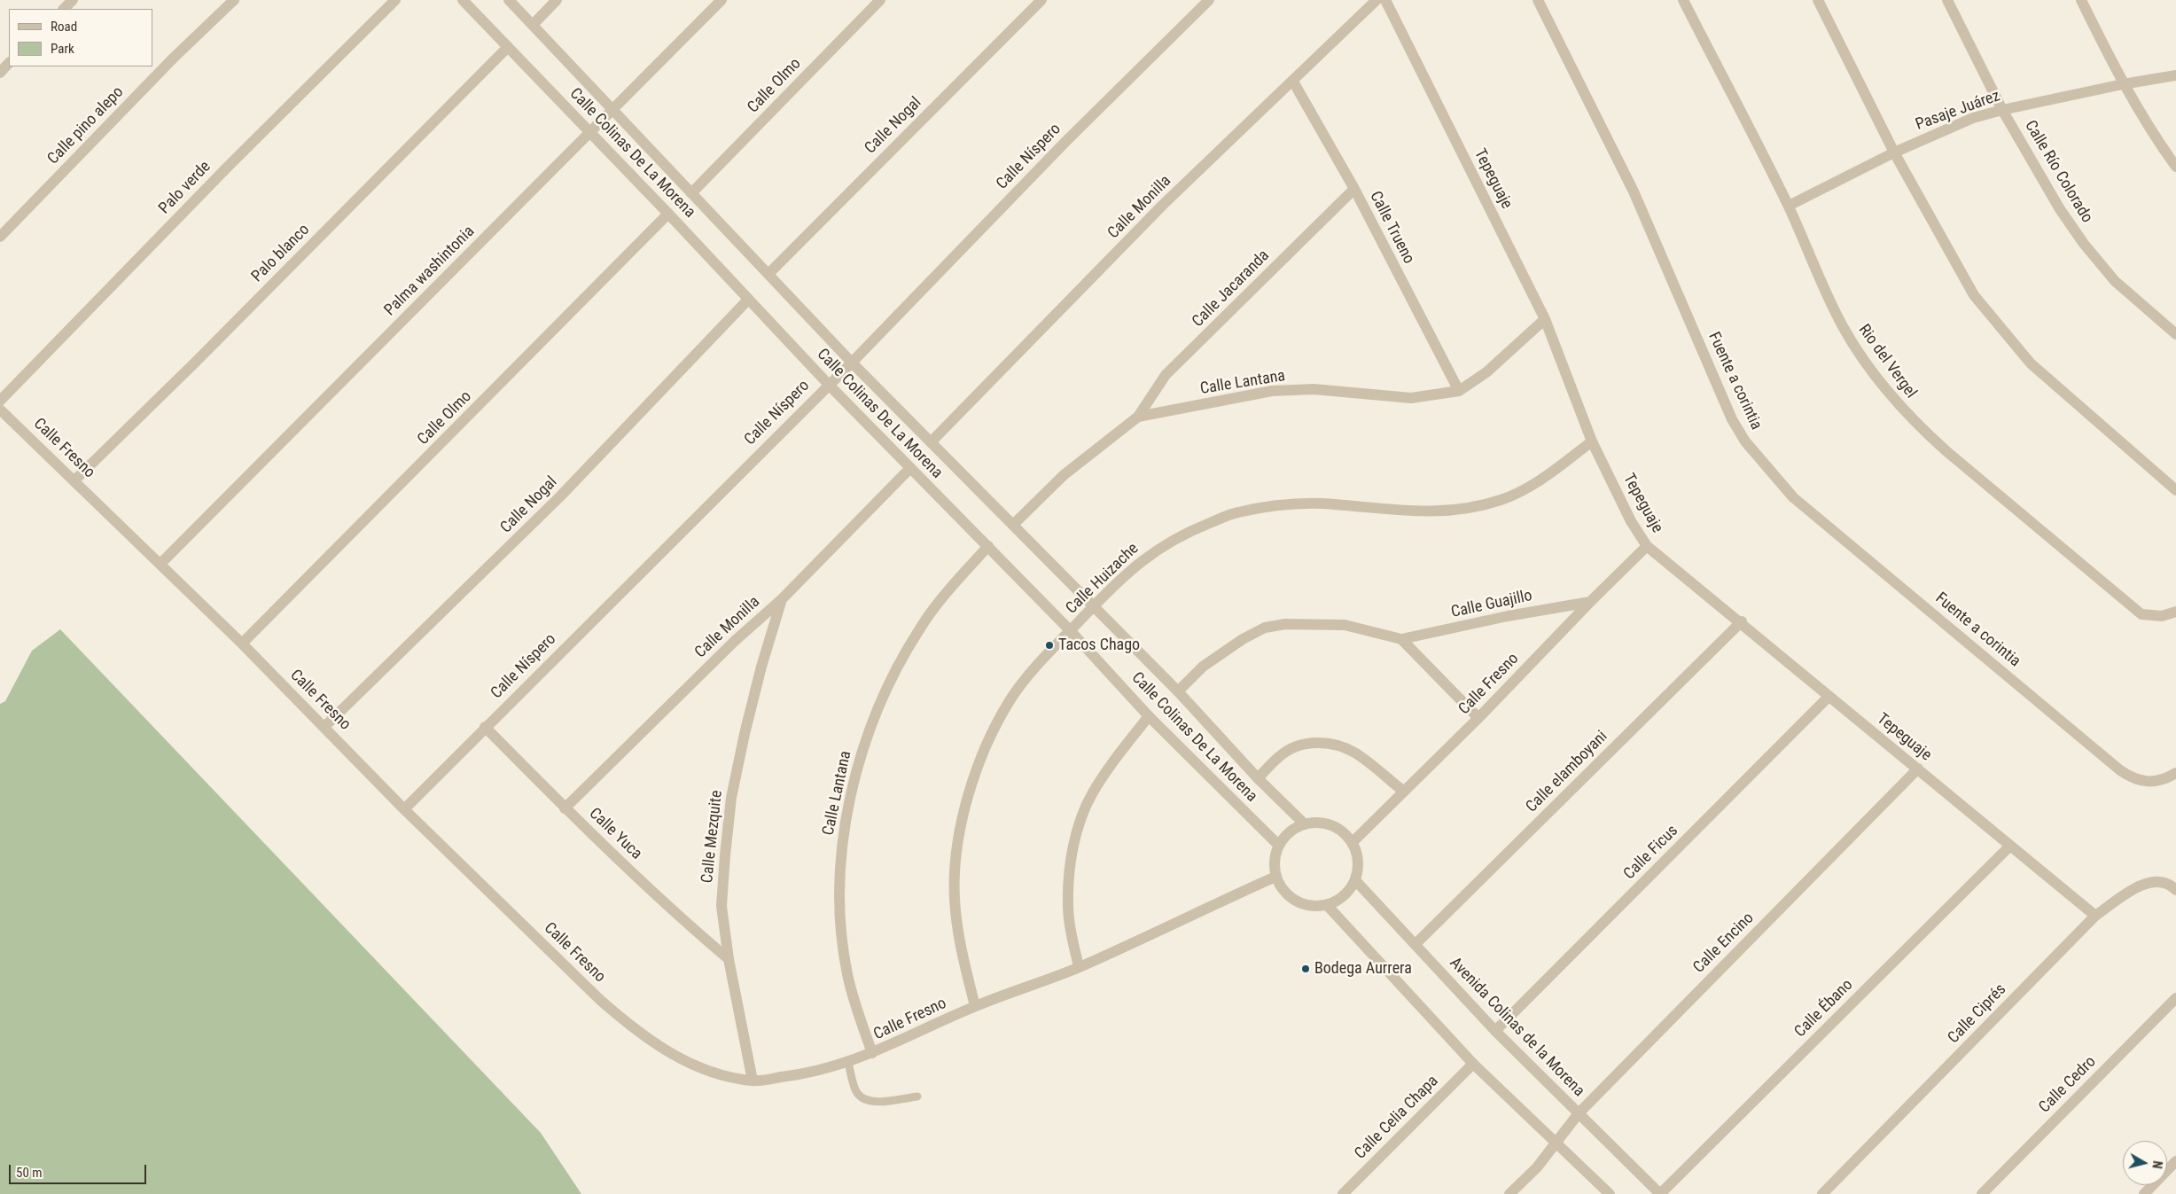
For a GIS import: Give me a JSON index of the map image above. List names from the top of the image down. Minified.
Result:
{"streets":{"street":["Calle Olmo","Pasaje Juárez","Calle pino alepo","Calle Nogal","Calle Colinas De La Morena","Calle Níspero","Calle Río Colorado","Tepeguaje","Palo verde","Calle Monilla","Calle Trueno","Palo blanco","Palma washintonia","Calle Jacaranda","Rio del Vergel","Fuente a corintia","Calle Lantana","Calle Fresno","Calle Huizache","Calle Guajillo","Calle elamboyani","Calle Yuca","Calle Mezquite","Calle Ficus","Calle Encino","Calle Ébano","Calle Ciprés","Avenida Colinas de la Morena","Calle Cedro","Calle Celia Chapa"]},"crossings":[["Calle Olmo","Calle Colinas De La Morena"],["Calle Olmo","Calle Fresno"],["Pasaje Juárez","Calle Río Colorado"],["Pasaje Juárez","Rio del Vergel"],["Calle Nogal","Calle Colinas De La Morena"],["Calle Nogal","Calle Fresno"],["Calle Colinas De La Morena","Calle Níspero"],["Calle Colinas De La Morena","Calle Monilla"],["Calle Colinas De La Morena","Palo blanco"],["Calle Colinas De La Morena","Palma washintonia"],["Calle Colinas De La Morena","Calle Lantana"],["Calle Colinas De La Morena","Calle Fresno"],["Calle Colinas De La Morena","Calle Huizache"],["Calle Colinas De La Morena","Calle Guajillo"],["Calle Colinas De La Morena","Avenida Colinas de la Morena"],["Calle Níspero","Calle Fresno"],["Calle Níspero","Calle Yuca"],["Tepeguaje","Calle Lantana"],["Tepeguaje","Calle Fresno"],["Tepeguaje","Calle Huizache"],["Tepeguaje","Calle elamboyani"],["Tepeguaje","Calle Ficus"],["Tepeguaje","Calle Encino"],["Tepeguaje","Calle Ébano"],["Tepeguaje","Calle Ciprés"],["Calle Monilla","Calle Trueno"],["Calle Monilla","Calle Yuca"],["Calle Monilla","Calle Mezquite"],["Calle Trueno","Calle Jacaranda"],["Calle Trueno","Calle Lantana"],["Palo blanco","Calle Fresno"],["Palma washintonia","Calle Fresno"],["Calle Jacaranda","Calle Lantana"],["Calle Lantana","Calle Fresno"],["Calle Fresno","Calle Huizache"],["Calle Fresno","Calle Guajillo"],["Calle Fresno","Calle Mezquite"],["Calle Fresno","Avenida Colinas de la Morena"],["Calle elamboyani","Avenida Colinas de la Morena"],["Calle Yuca","Calle Mezquite"],["Calle Ficus","Avenida Colinas de la Morena"],["Calle Encino","Avenida Colinas de la Morena"],["Calle Ébano","Avenida Colinas de la Morena"]],"places":["Tacos Chago","Bodega Aurrera"],"legend":["Road","Park"],"scale_bar":"50 m","north":"right"}
